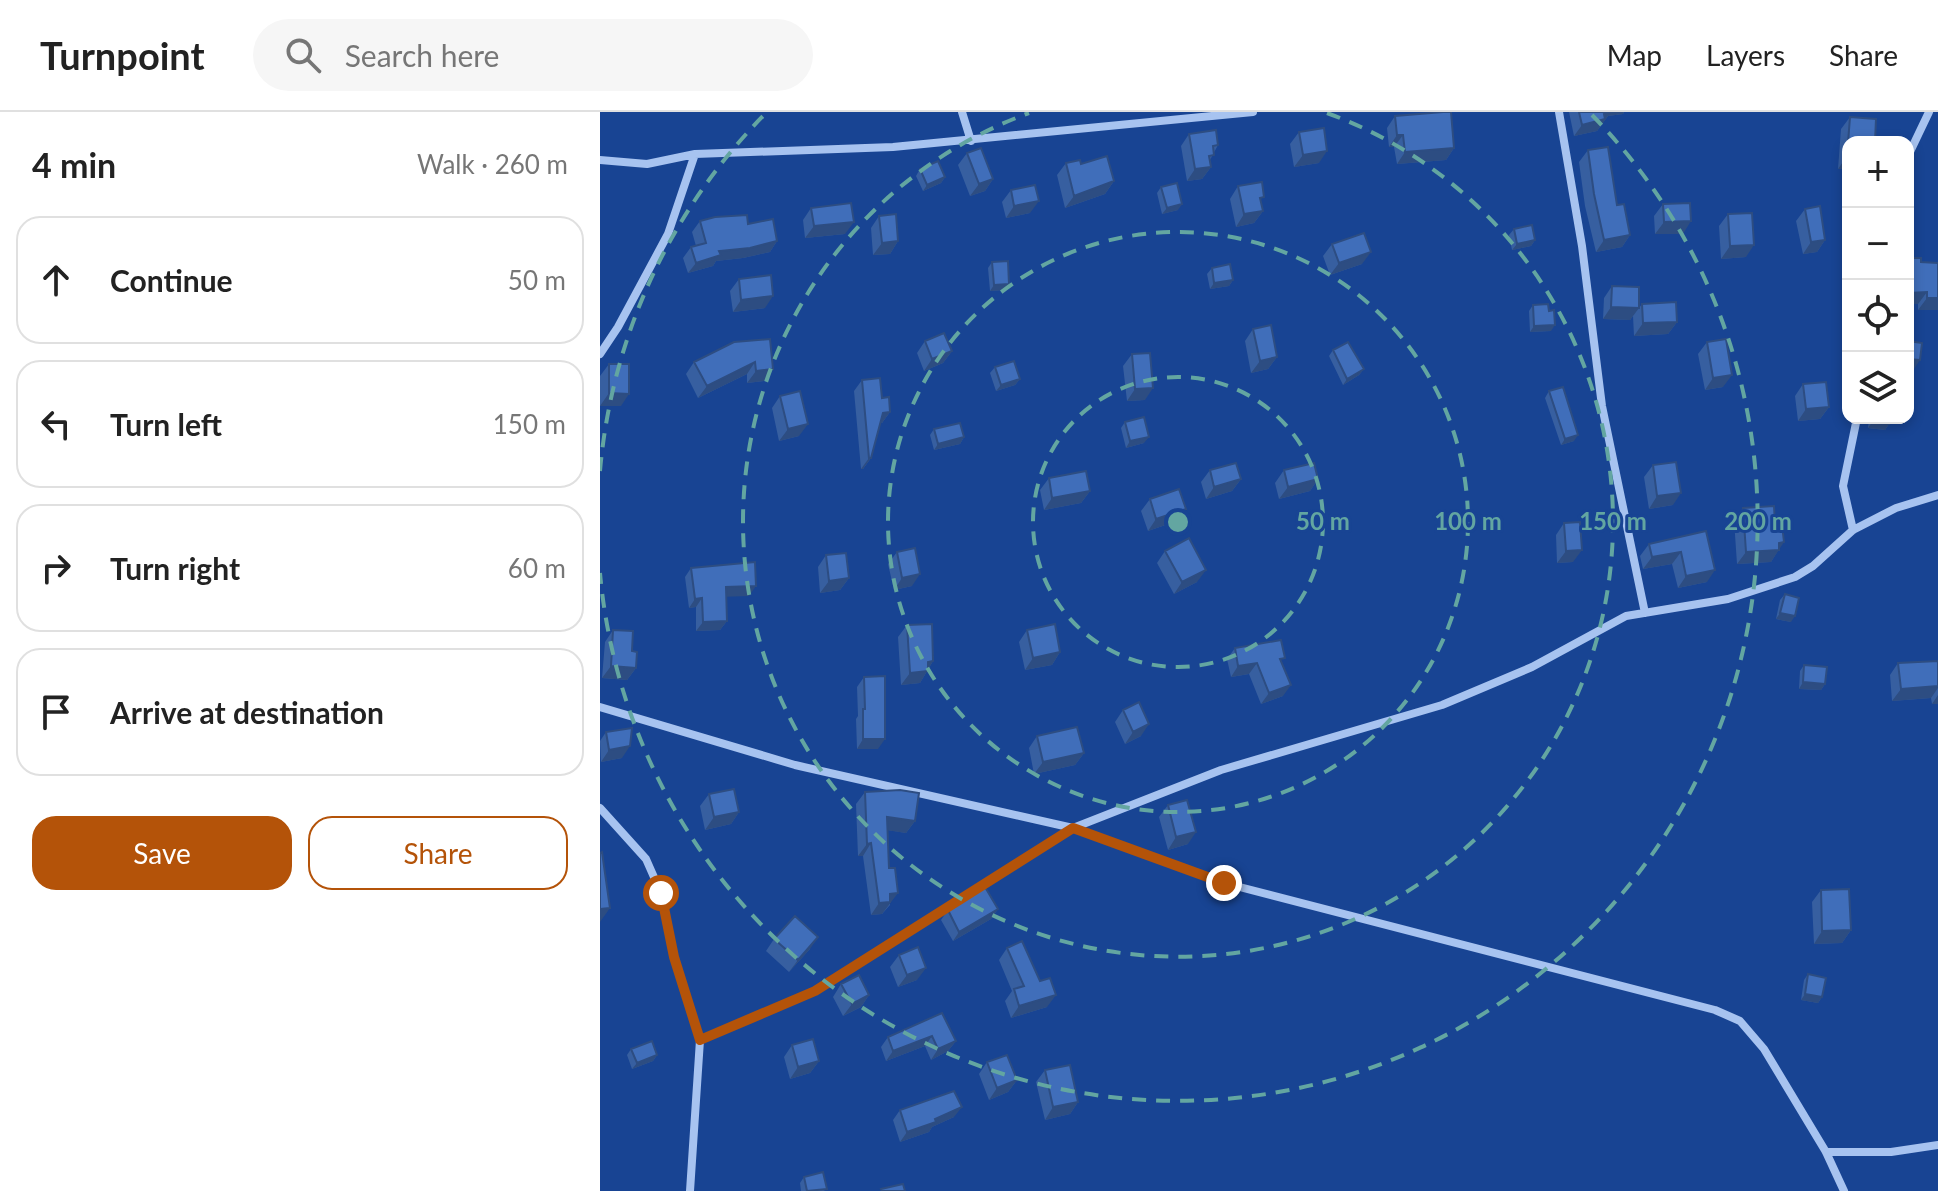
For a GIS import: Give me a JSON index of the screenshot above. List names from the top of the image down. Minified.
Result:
{"page":{"header":"Turnpoint","search":"Search here","nav":["Map","Layers","Share"],"heading":["4 min","Walk · 260 m"],"map_buttons":["+","−"],"list":[["Continue","50 m"],["Turn left","150 m"],["Turn right","60 m"],"Arrive at destination"],"buttons":["Save","Share"]},"rings":["50 m","100 m","150 m","200 m"]}
